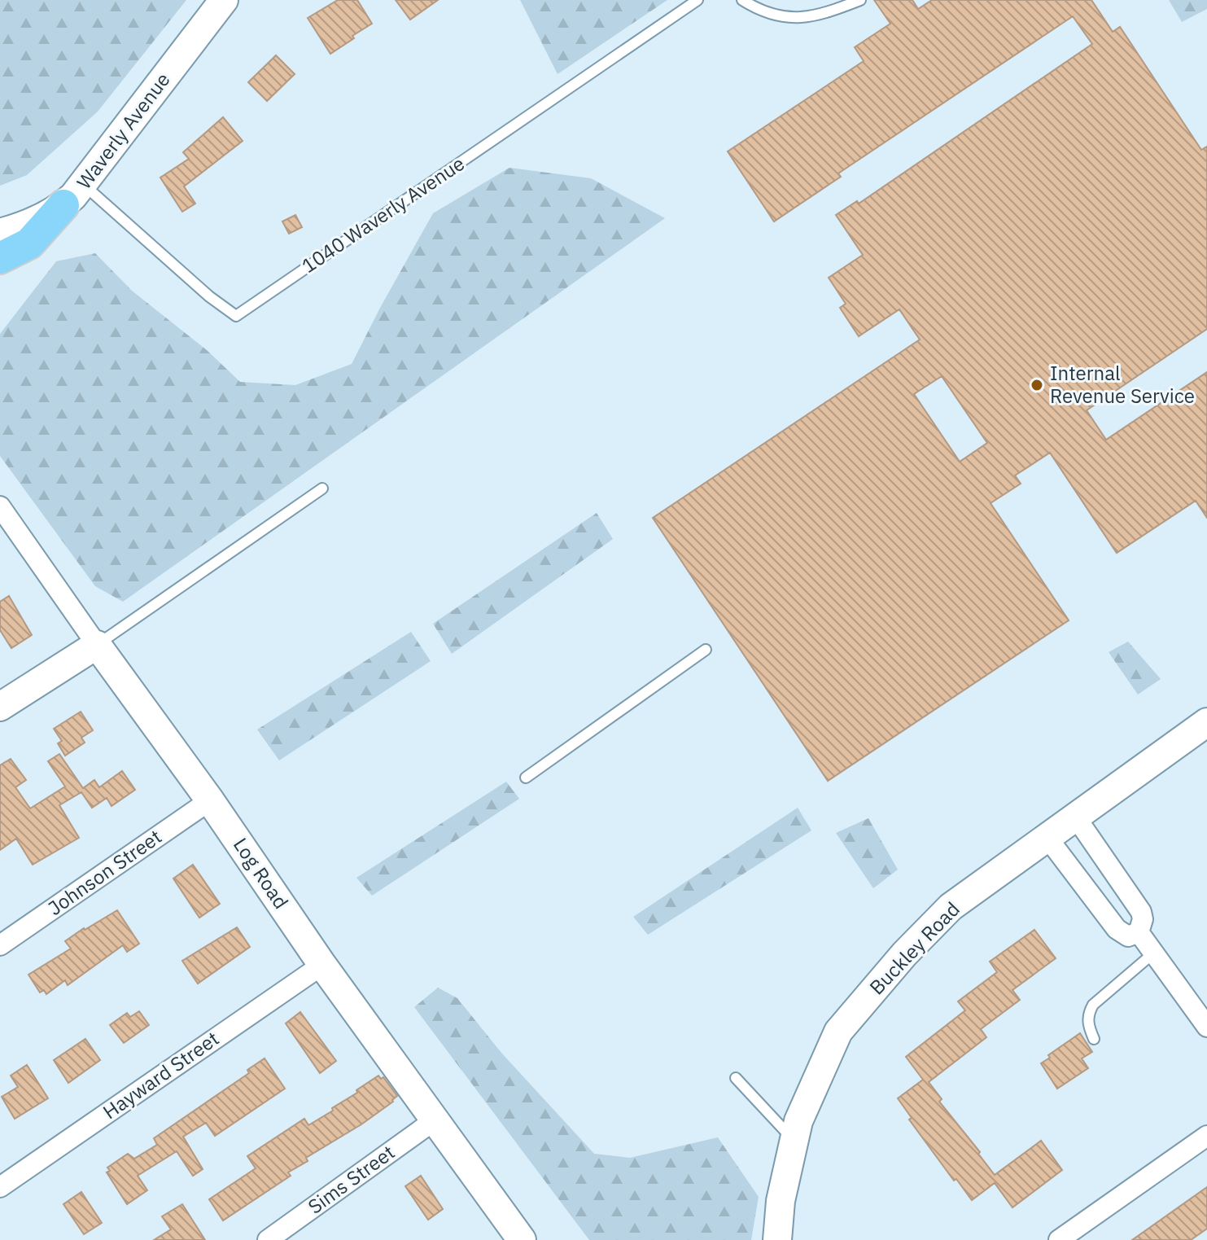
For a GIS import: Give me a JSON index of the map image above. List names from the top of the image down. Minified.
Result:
{"streets":{"street":["Waverly Avenue","Johnson Street","Log Road","Buckley Road","Hayward Street","Sims Street"],"lane":["1040 Waverly Avenue"]},"crossings":[["Waverly Avenue","1040 Waverly Avenue"],["Johnson Street","Log Road"],["Log Road","Hayward Street"],["Log Road","Sims Street"]],"places":["Internal Revenue Service"]}
